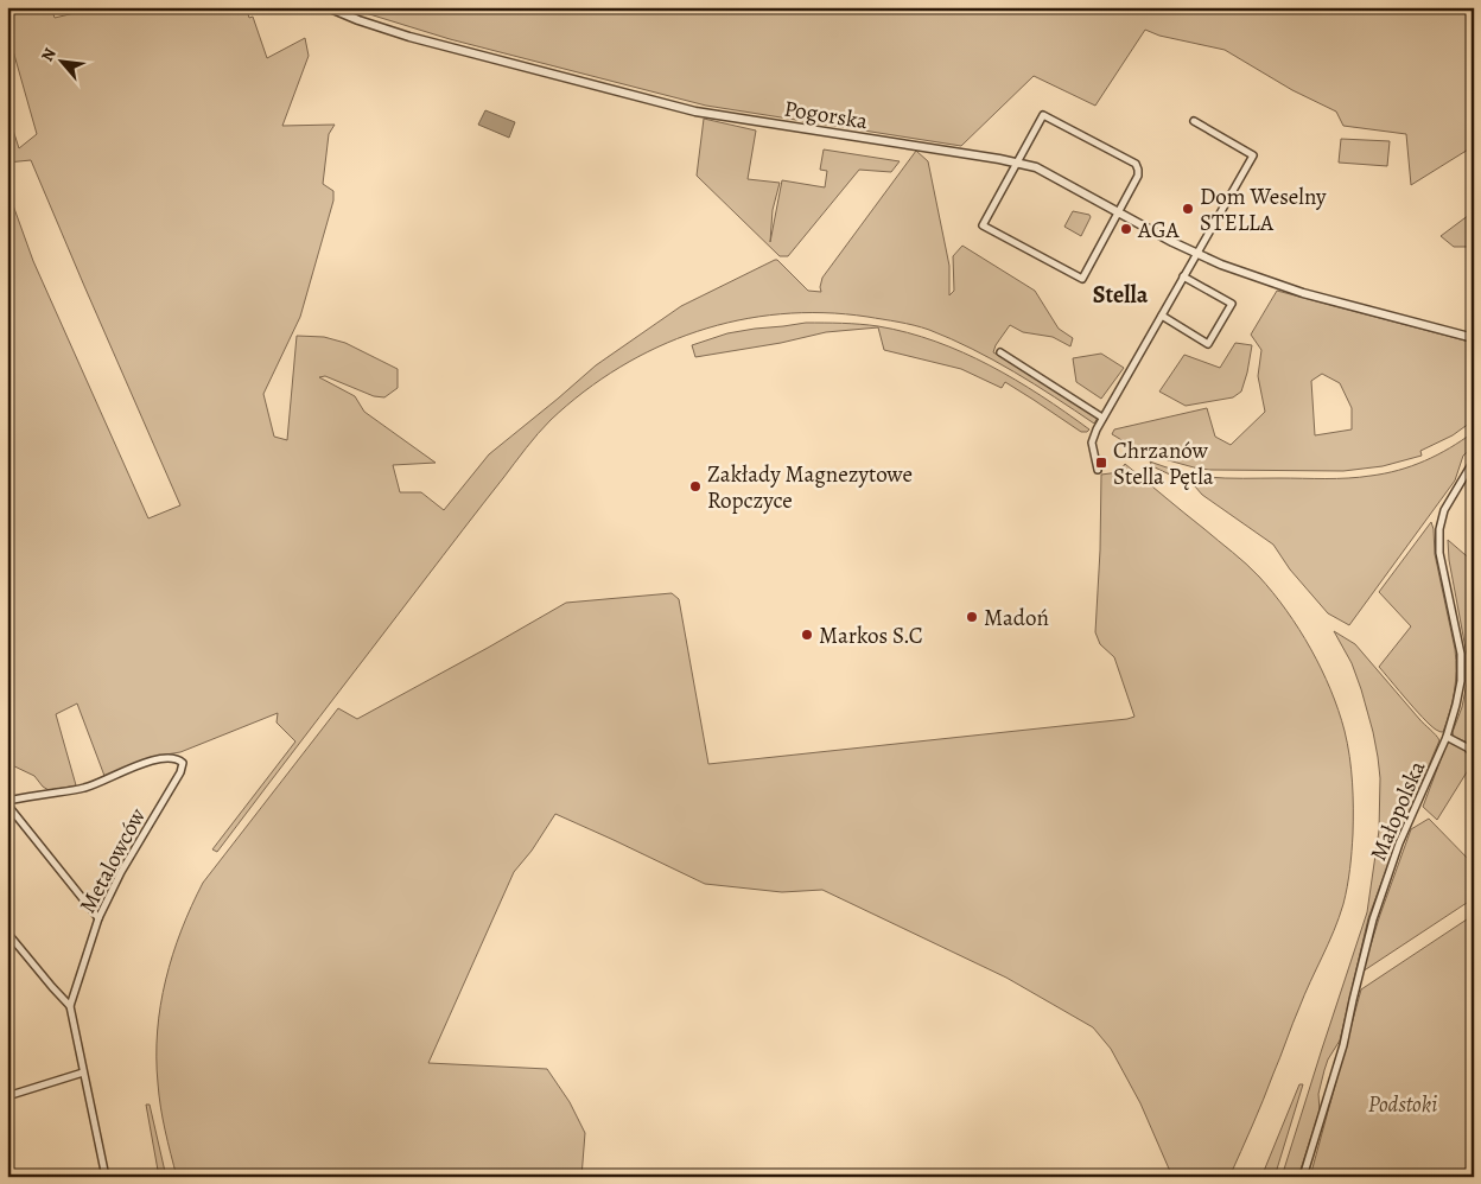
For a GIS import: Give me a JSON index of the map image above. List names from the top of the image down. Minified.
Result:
{"streets":{"street":["Pogorska","Małopolska","Metalowców"]},"districts":["Stella"],"parks":["Podstoki"],"places":{"other":["Dom Weselny STELLA","AGA","Zakłady Magnezytowe Ropczyce","Madoń","Markos S.C"],"transit":["Chrzanów Stella Pętla"]},"north":"top left"}
